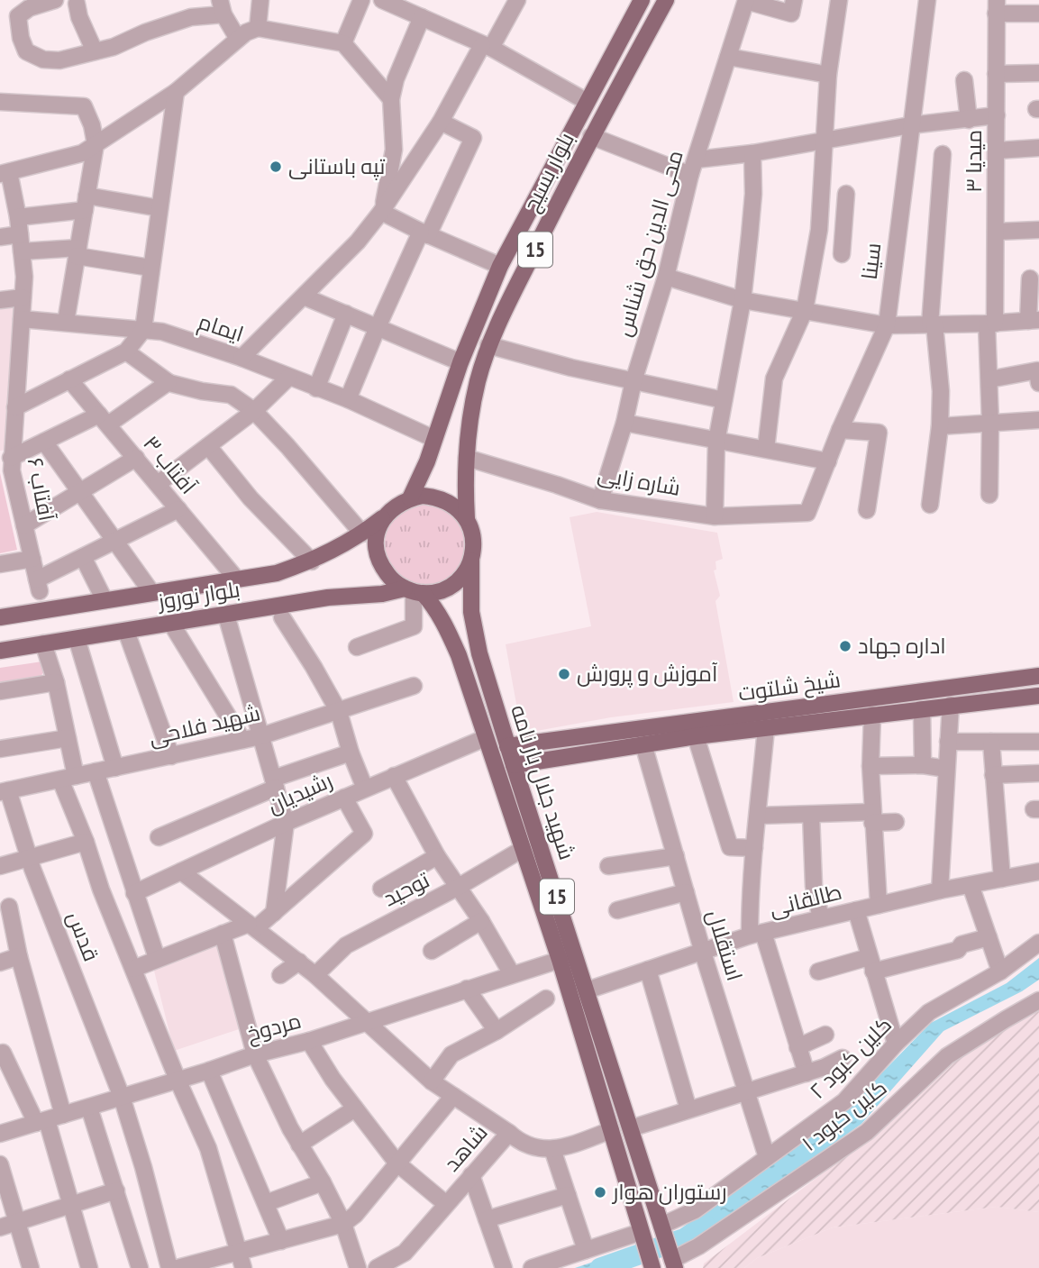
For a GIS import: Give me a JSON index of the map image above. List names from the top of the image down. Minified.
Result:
{"streets":{"main road":["بلوار بسیج","15","بلوار نوروز","شیخ شلتوت","شهید جلال بار نامه"],"street":["میدیا ۳","محی الدین حق شناس","سینا","ایمام","آفتاب ۳","شاره زایی","آفتاب ۶","شهید فلاحی","رشیدیان","توحید","طالقانی","قدس","استقلال","مردوخ","کلین کبود ۲","کلین کبود ۱","شاهد"]},"crossings":[["بلوار بسیج","15"],["بلوار بسیج","ایمام"],["بلوار بسیج","شاره زایی"],["بلوار بسیج","بلوار نوروز"],["بلوار بسیج","شهید جلال بار نامه"],["محی الدین حق شناس","شاره زایی"],["15","بلوار نوروز"],["15","شهید جلال بار نامه"],["15","کلین کبود ۲"],["15","کلین کبود ۱"],["سینا","شاره زایی"],["ایمام","آفتاب ۶"],["آفتاب ۳","بلوار نوروز"],["بلوار نوروز","شهید جلال بار نامه"],["شیخ شلتوت","شهید جلال بار نامه"],["شیخ شلتوت","استقلال"],["شهید فلاحی","قدس"],["شهید جلال بار نامه","رشیدیان"],["شهید جلال بار نامه","توحید"],["شهید جلال بار نامه","طالقانی"],["شهید جلال بار نامه","مردوخ"],["شهید جلال بار نامه","کلین کبود ۲"],["شهید جلال بار نامه","شاهد"],["طالقانی","استقلال"],["قدس","مردوخ"],["استقلال","کلین کبود ۲"]],"places":["تپه باستانی","اداره جهاد","آموزش و پرورش","رستوران هوار"]}
